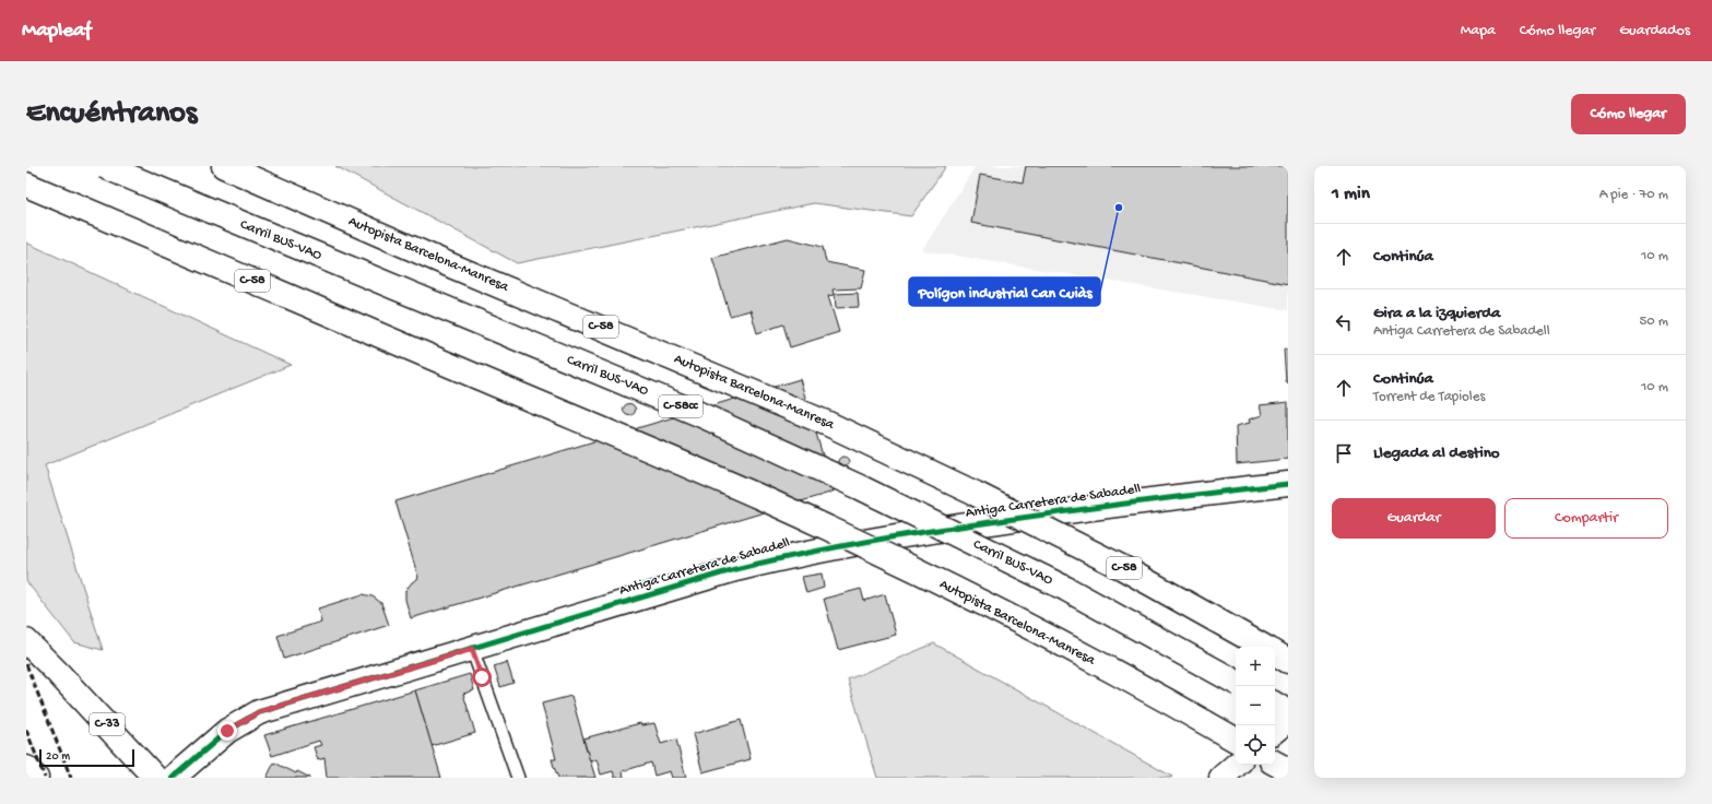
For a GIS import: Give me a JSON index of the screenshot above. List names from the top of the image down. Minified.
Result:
{"streets":{"main road":["Carril BUS-VAO","Autopista Barcelona-Manresa","C-58","C-58cc","Antiga Carretera de Sabadell","C-33"]},"places":["Polígon industrial Can Cuiàs"],"scale_bar":"20 m","page":{"header":"Mapleaf","nav":["Mapa","Cómo llegar","Guardados"],"buttons":["Cómo llegar",["Guardar","Compartir"]],"title":"Encuéntranos","heading":["1 min","A pie · 70 m"],"list":[["Continúa","10 m"],["Gira a la izquierda","Antiga Carretera de Sabadell","50 m"],["Continúa","Torrent de Tapioles","10 m"],"Llegada al destino"],"map_buttons":["+","−"],"scale":"20 m"}}
